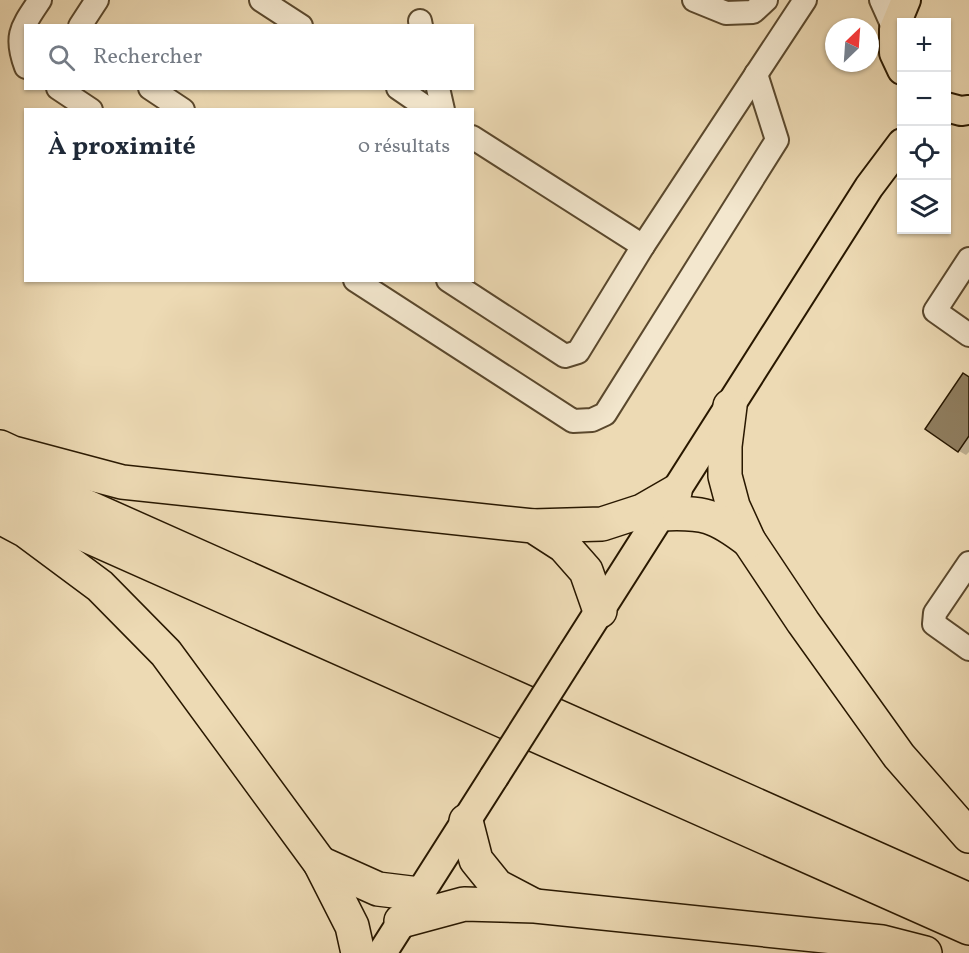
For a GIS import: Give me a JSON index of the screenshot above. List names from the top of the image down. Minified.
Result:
{"north":"top right","page":{"map_buttons":["+","−"],"search":"Rechercher","heading":["À proximité","0 résultats"]}}
